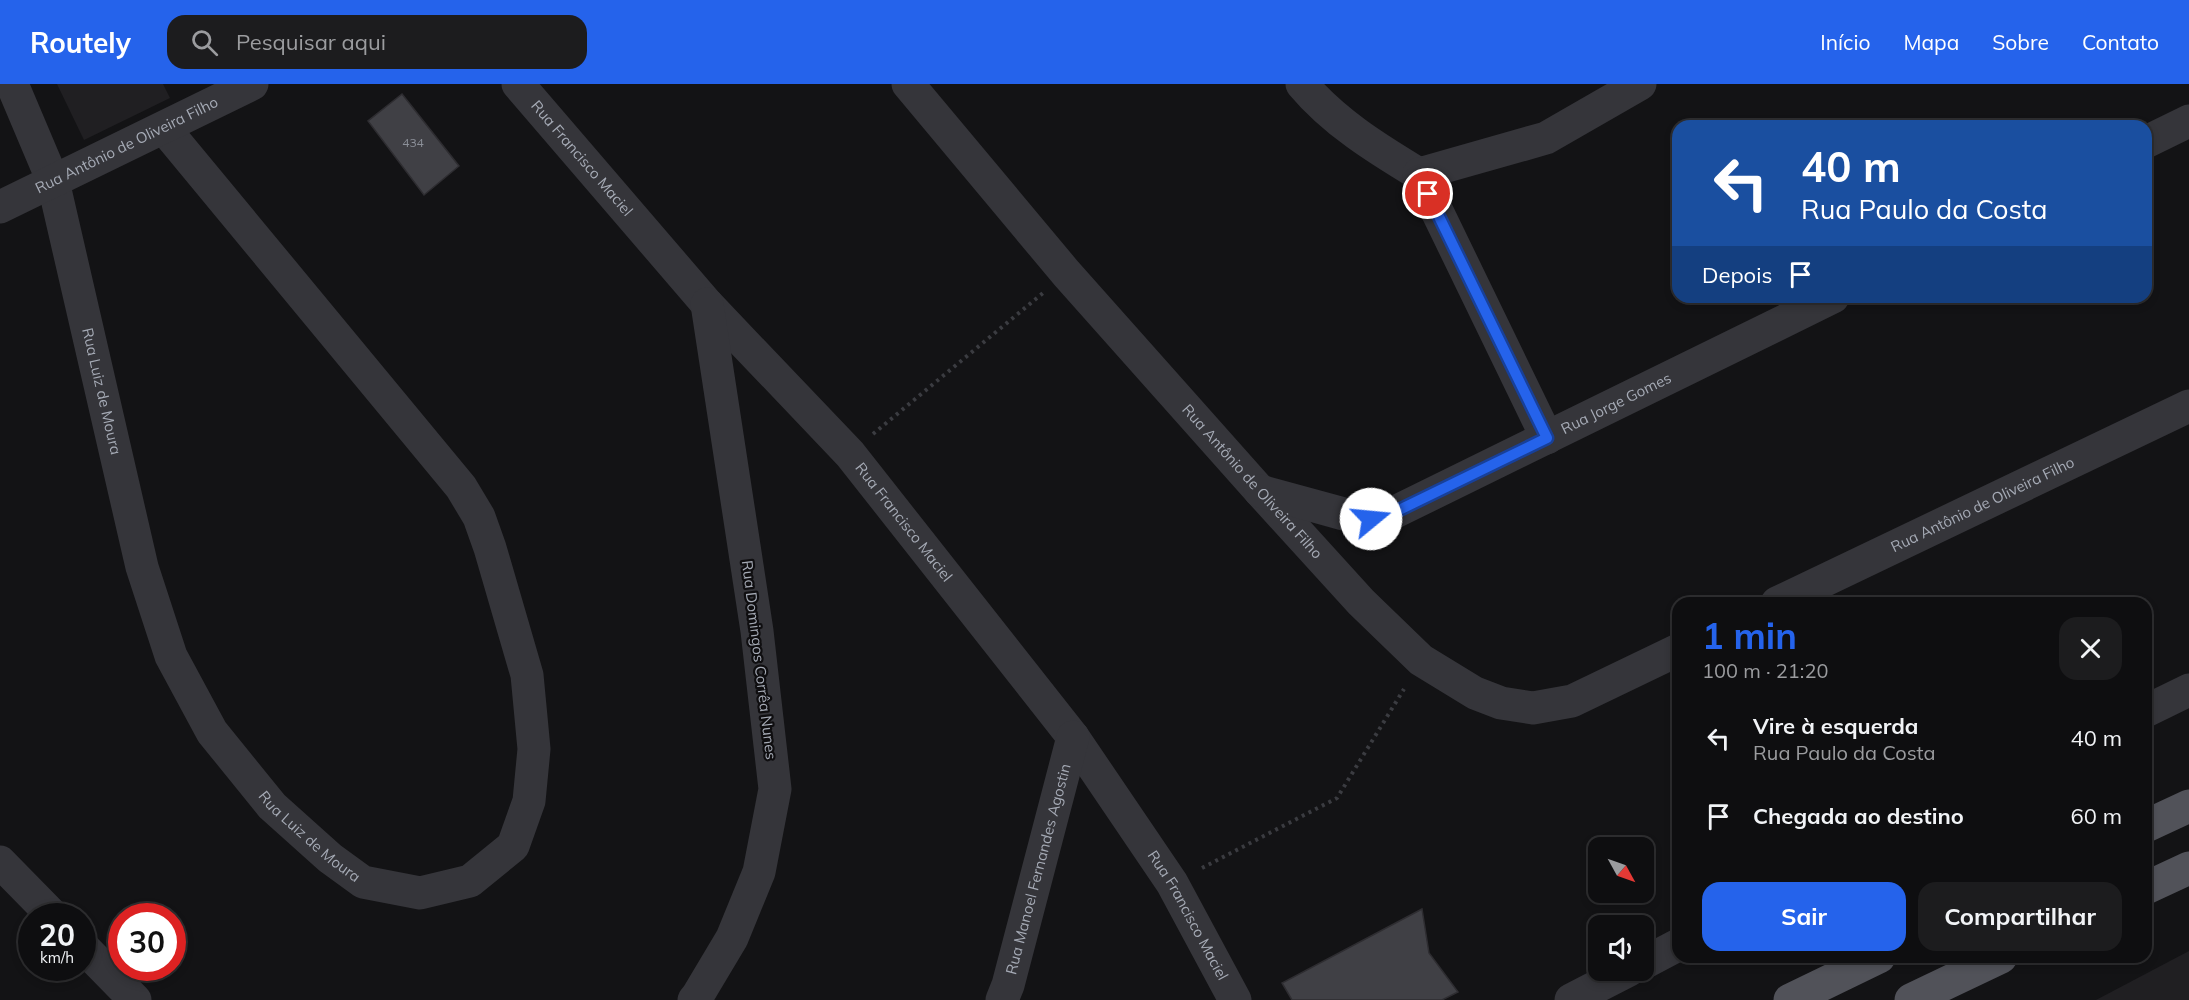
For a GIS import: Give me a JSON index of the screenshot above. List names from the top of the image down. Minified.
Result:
{"streets":{"street":["Rua Antônio de Oliveira Filho","Rua Francisco Maciel","Rua Luiz de Moura","Rua Jorge Gomes","Rua Domingos Corrêa Nunes","Rua Manoel Fernandes Agostin"]},"crossings":[["Rua Antônio de Oliveira Filho","Rua Luiz de Moura"],["Rua Antônio de Oliveira Filho","Rua Jorge Gomes"],["Rua Francisco Maciel","Rua Domingos Corrêa Nunes"],["Rua Francisco Maciel","Rua Manoel Fernandes Agostin"]],"house_numbers":["434"],"north":"bottom right","page":{"header":"Routely","search":"Pesquisar aqui","nav":["Início","Mapa","Sobre","Contato"],"turn":["40 m","Rua Paulo da Costa"],"then":"Depois","heading":["1 min","100 m · 21:20"],"list":[{"name":"Vire à esquerda","note":"Rua Paulo da Costa","value":"40 m"},{"name":"Chegada ao destino","value":"60 m"}],"buttons":["Sair","Compartilhar"],"speed":"20 km/h","limit":"30"}}
